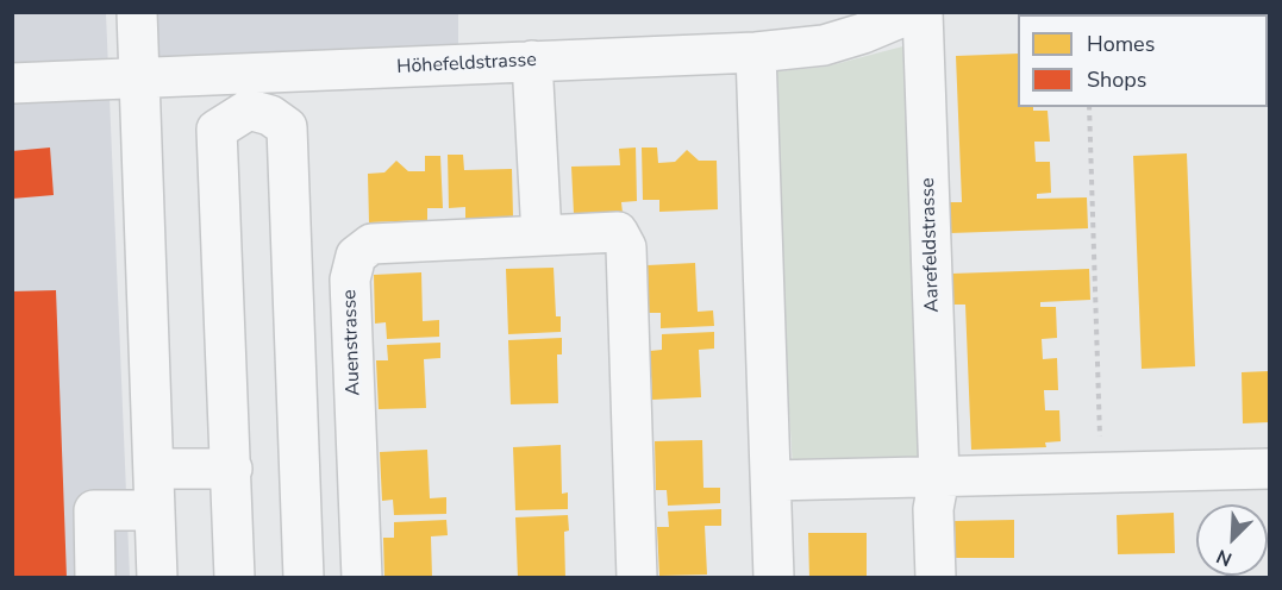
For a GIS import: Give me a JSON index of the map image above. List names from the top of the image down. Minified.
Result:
{"streets":{"street":["Höhefeldstrasse","Aarefeldstrasse","Auenstrasse"]},"legend":["Homes","Shops"],"north":"bottom left"}
